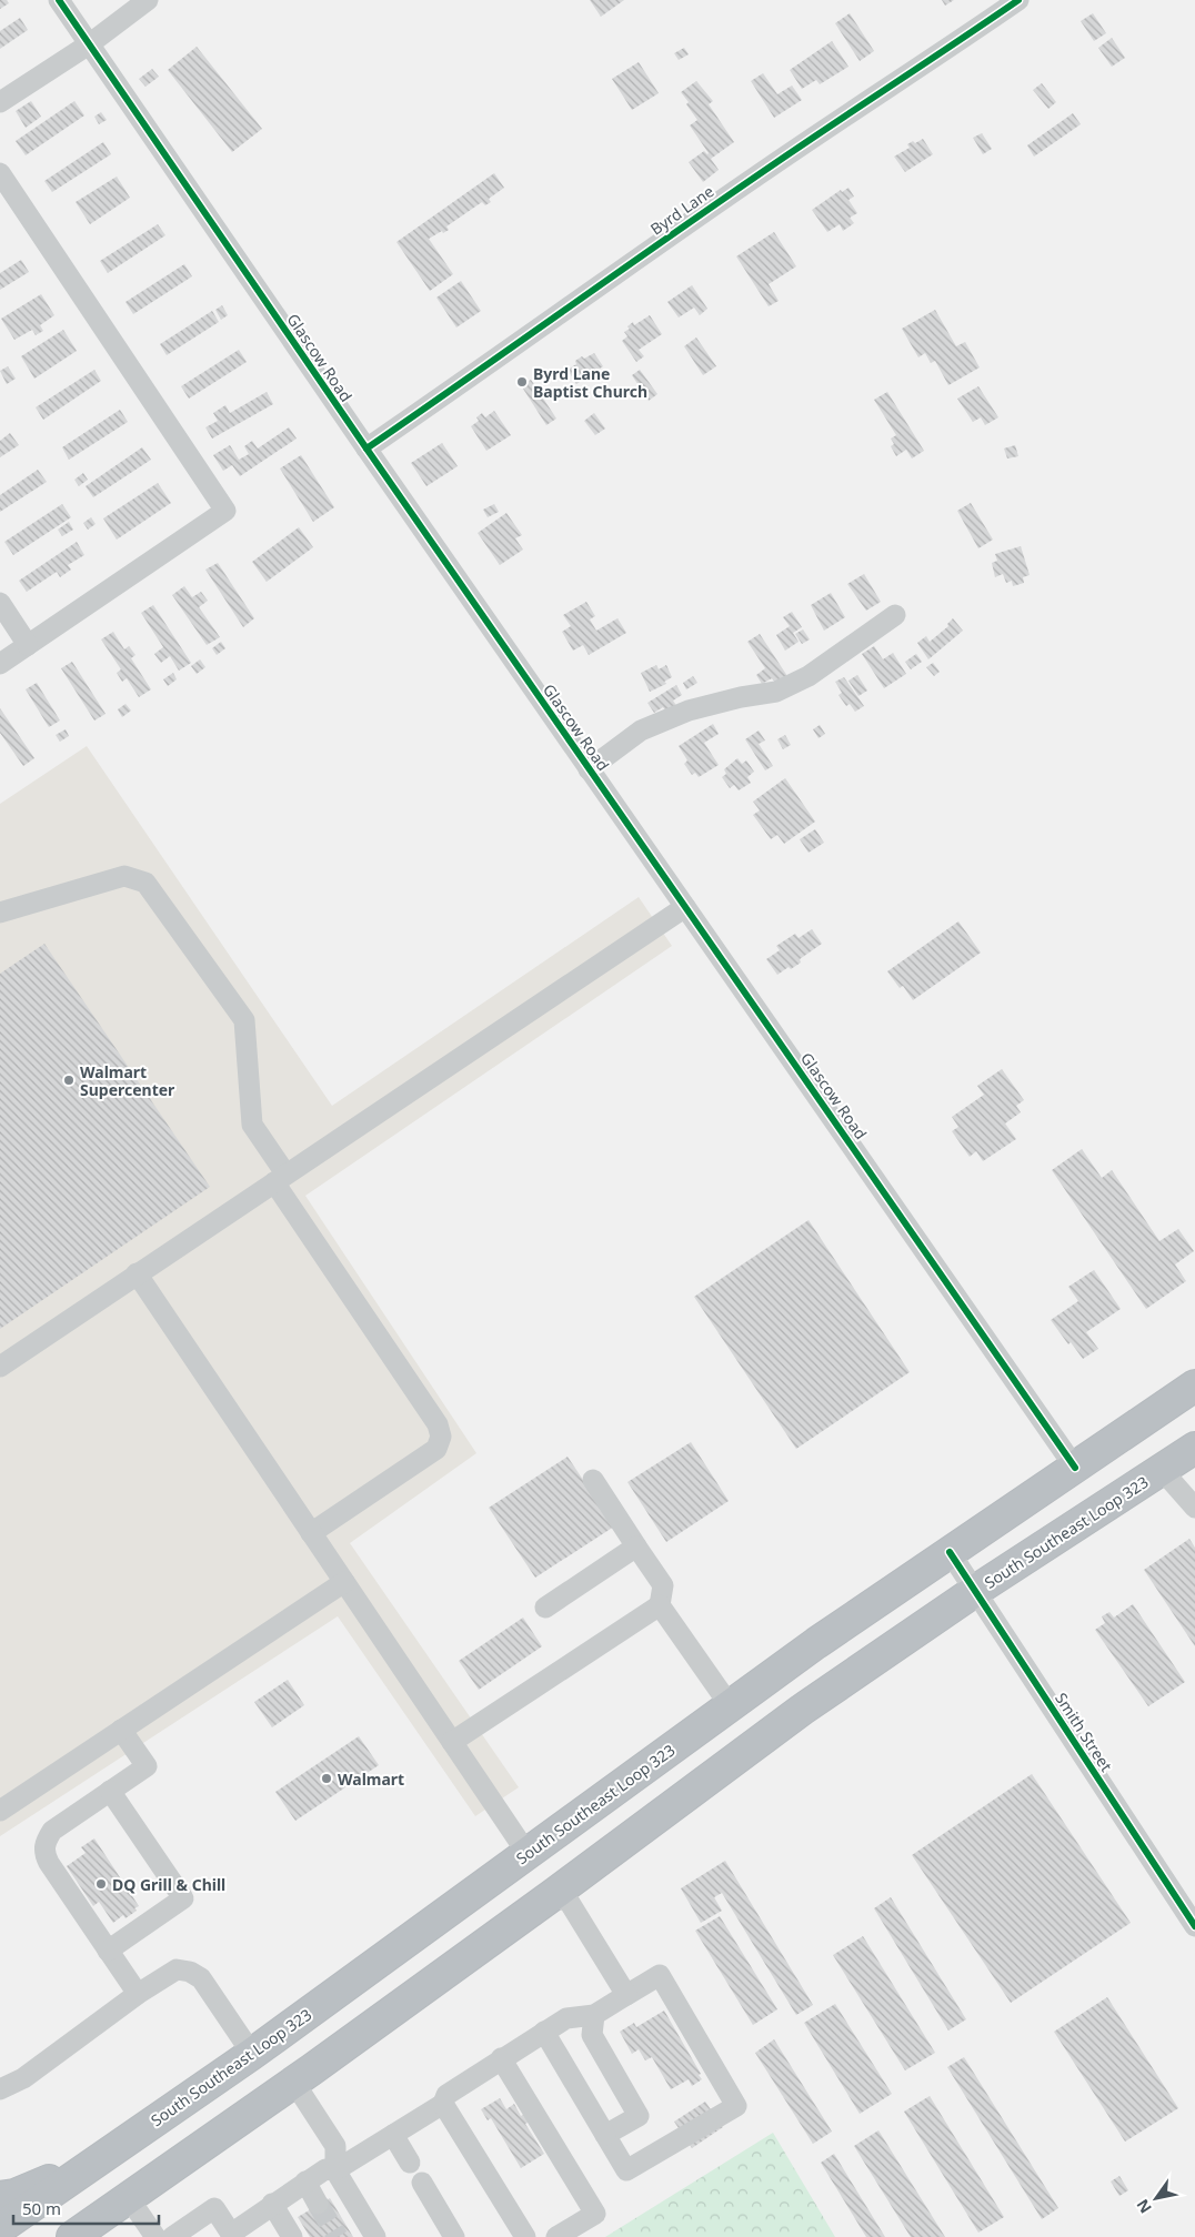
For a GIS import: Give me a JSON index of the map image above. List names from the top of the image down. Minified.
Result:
{"streets":{"highway":["South Southeast Loop 323"],"street":["Byrd Lane","Glascow Road","Smith Street"]},"crossings":[["Byrd Lane","Glascow Road"],["Glascow Road","South Southeast Loop 323"],["South Southeast Loop 323","Smith Street"]],"places":["Byrd Lane Baptist Church","Walmart Supercenter","Walmart","DQ Grill & Chill"],"scale_bar":"50 m","north":"bottom left"}
